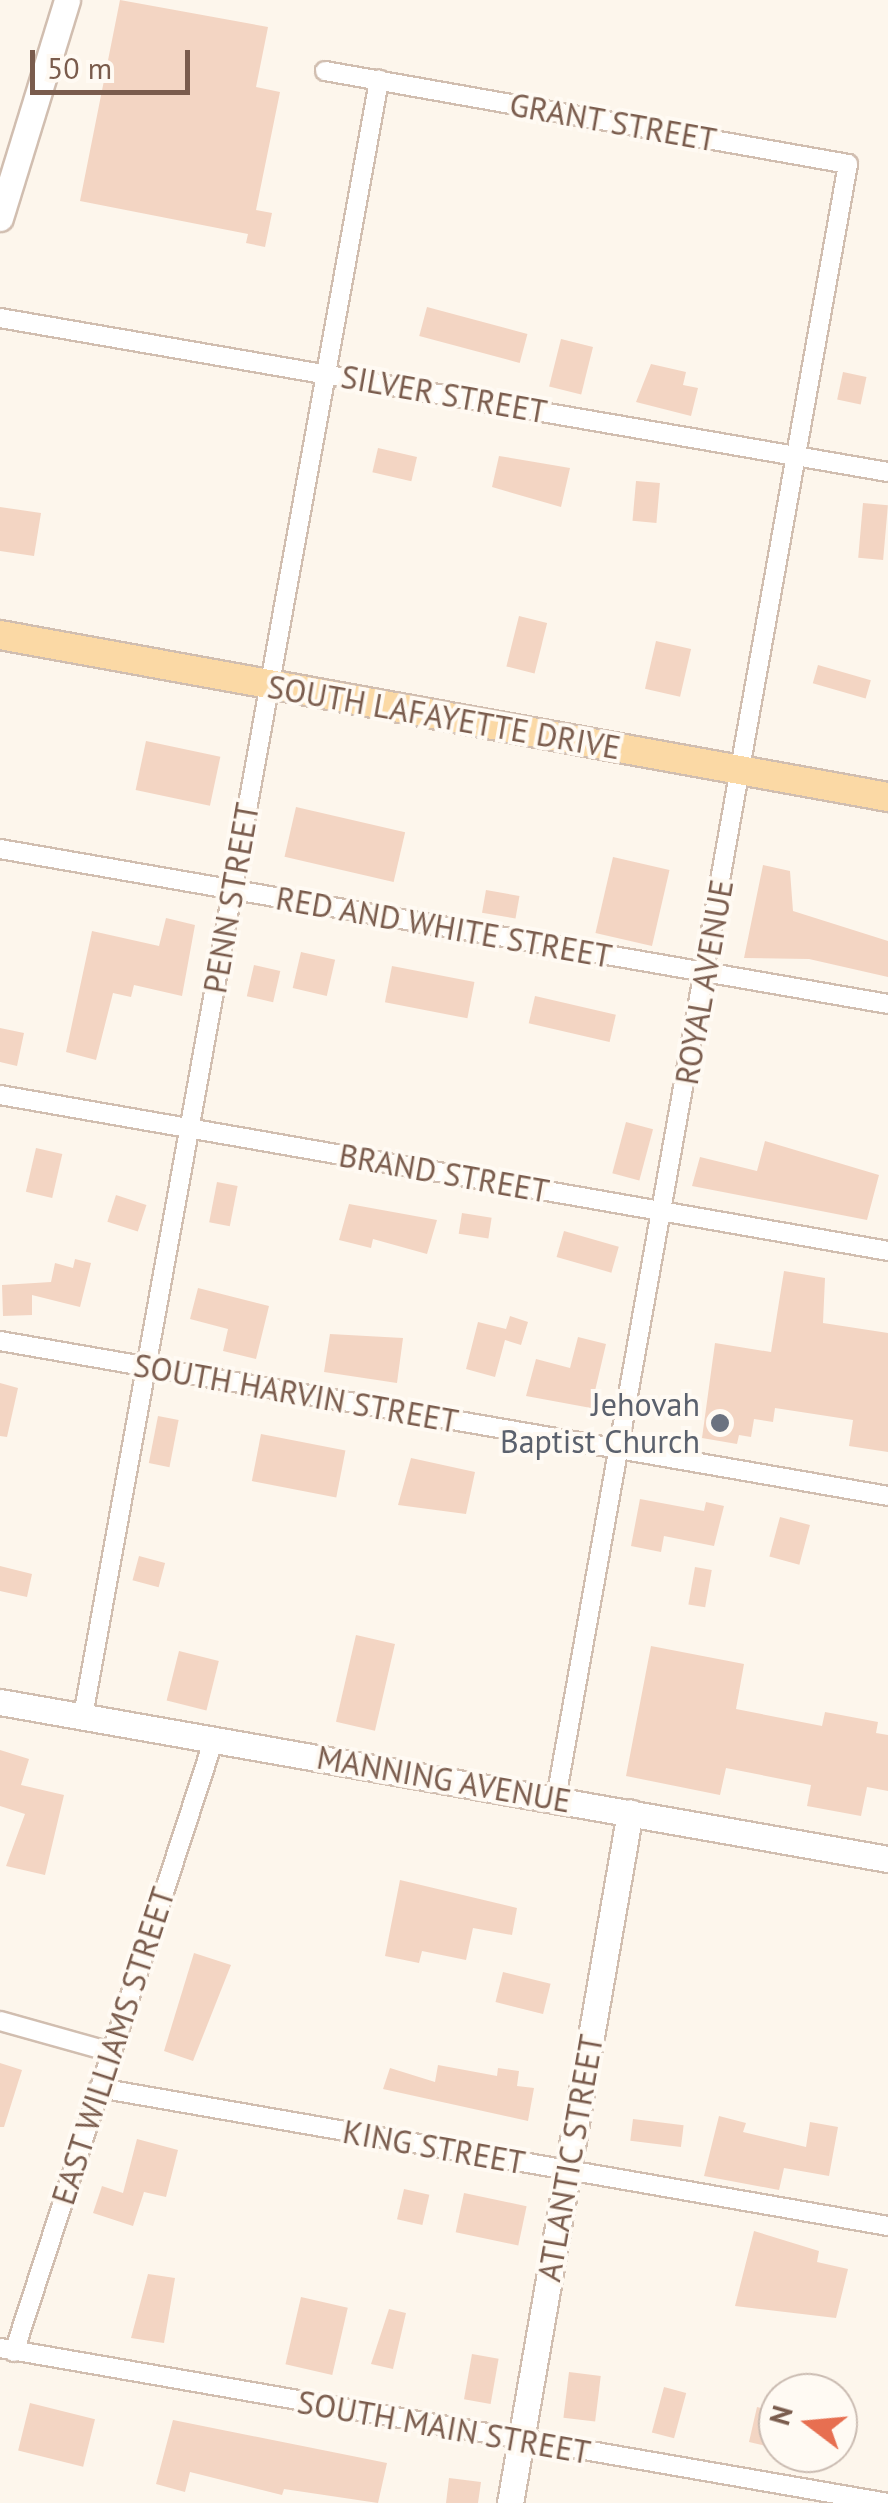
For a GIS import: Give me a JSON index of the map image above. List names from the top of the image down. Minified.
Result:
{"streets":{"main road":["SOUTH LAFAYETTE DRIVE"],"street":["GRANT STREET","SILVER STREET","PENN STREET","RED AND WHITE STREET","ROYAL AVENUE","BRAND STREET","SOUTH HARVIN STREET","MANNING AVENUE","EAST WILLIAMS STREET","KING STREET","ATLANTIC STREET","SOUTH MAIN STREET"]},"crossings":[["GRANT STREET","PENN STREET"],["GRANT STREET","ROYAL AVENUE"],["SILVER STREET","PENN STREET"],["SILVER STREET","ROYAL AVENUE"],["SOUTH LAFAYETTE DRIVE","PENN STREET"],["SOUTH LAFAYETTE DRIVE","ROYAL AVENUE"],["PENN STREET","RED AND WHITE STREET"],["PENN STREET","BRAND STREET"],["PENN STREET","SOUTH HARVIN STREET"],["PENN STREET","MANNING AVENUE"],["RED AND WHITE STREET","ROYAL AVENUE"],["ROYAL AVENUE","BRAND STREET"],["ROYAL AVENUE","SOUTH HARVIN STREET"],["ROYAL AVENUE","MANNING AVENUE"],["MANNING AVENUE","EAST WILLIAMS STREET"],["MANNING AVENUE","ATLANTIC STREET"],["EAST WILLIAMS STREET","KING STREET"],["EAST WILLIAMS STREET","SOUTH MAIN STREET"],["KING STREET","ATLANTIC STREET"],["ATLANTIC STREET","SOUTH MAIN STREET"]],"places":["Jehovah Baptist Church"],"scale_bar":"50 m","north":"left"}
